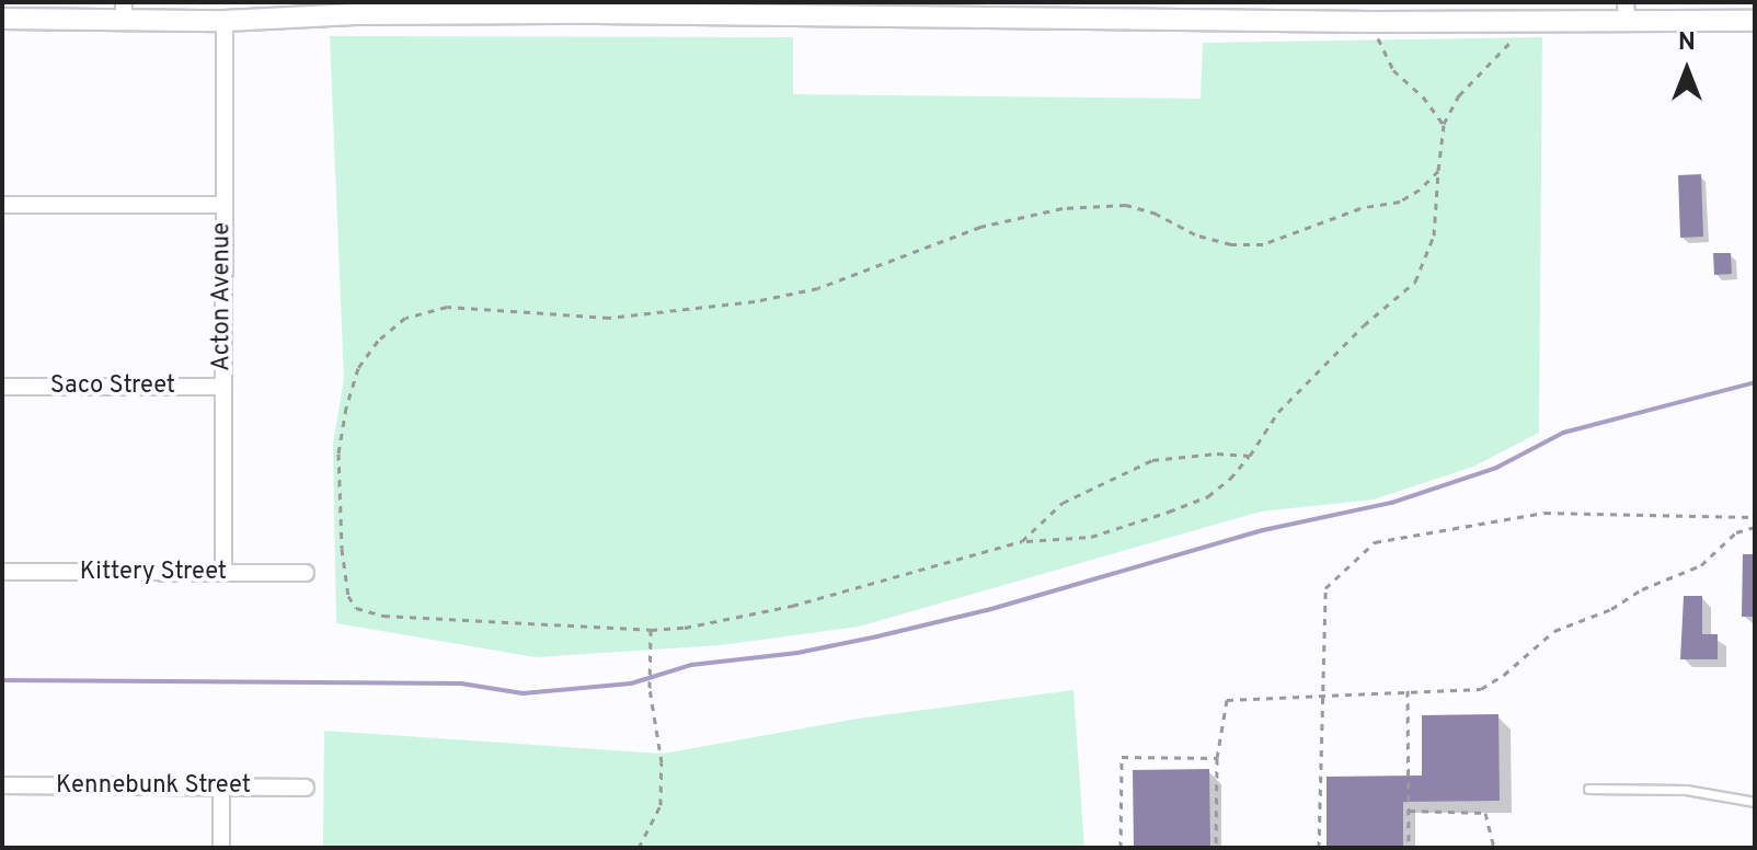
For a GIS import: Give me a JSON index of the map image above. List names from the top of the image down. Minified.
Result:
{"streets":{"street":["Acton Avenue","Saco Street","Kittery Street","Kennebunk Street"]},"crossings":[["Acton Avenue","Saco Street"],["Acton Avenue","Kittery Street"]],"north":"top"}
